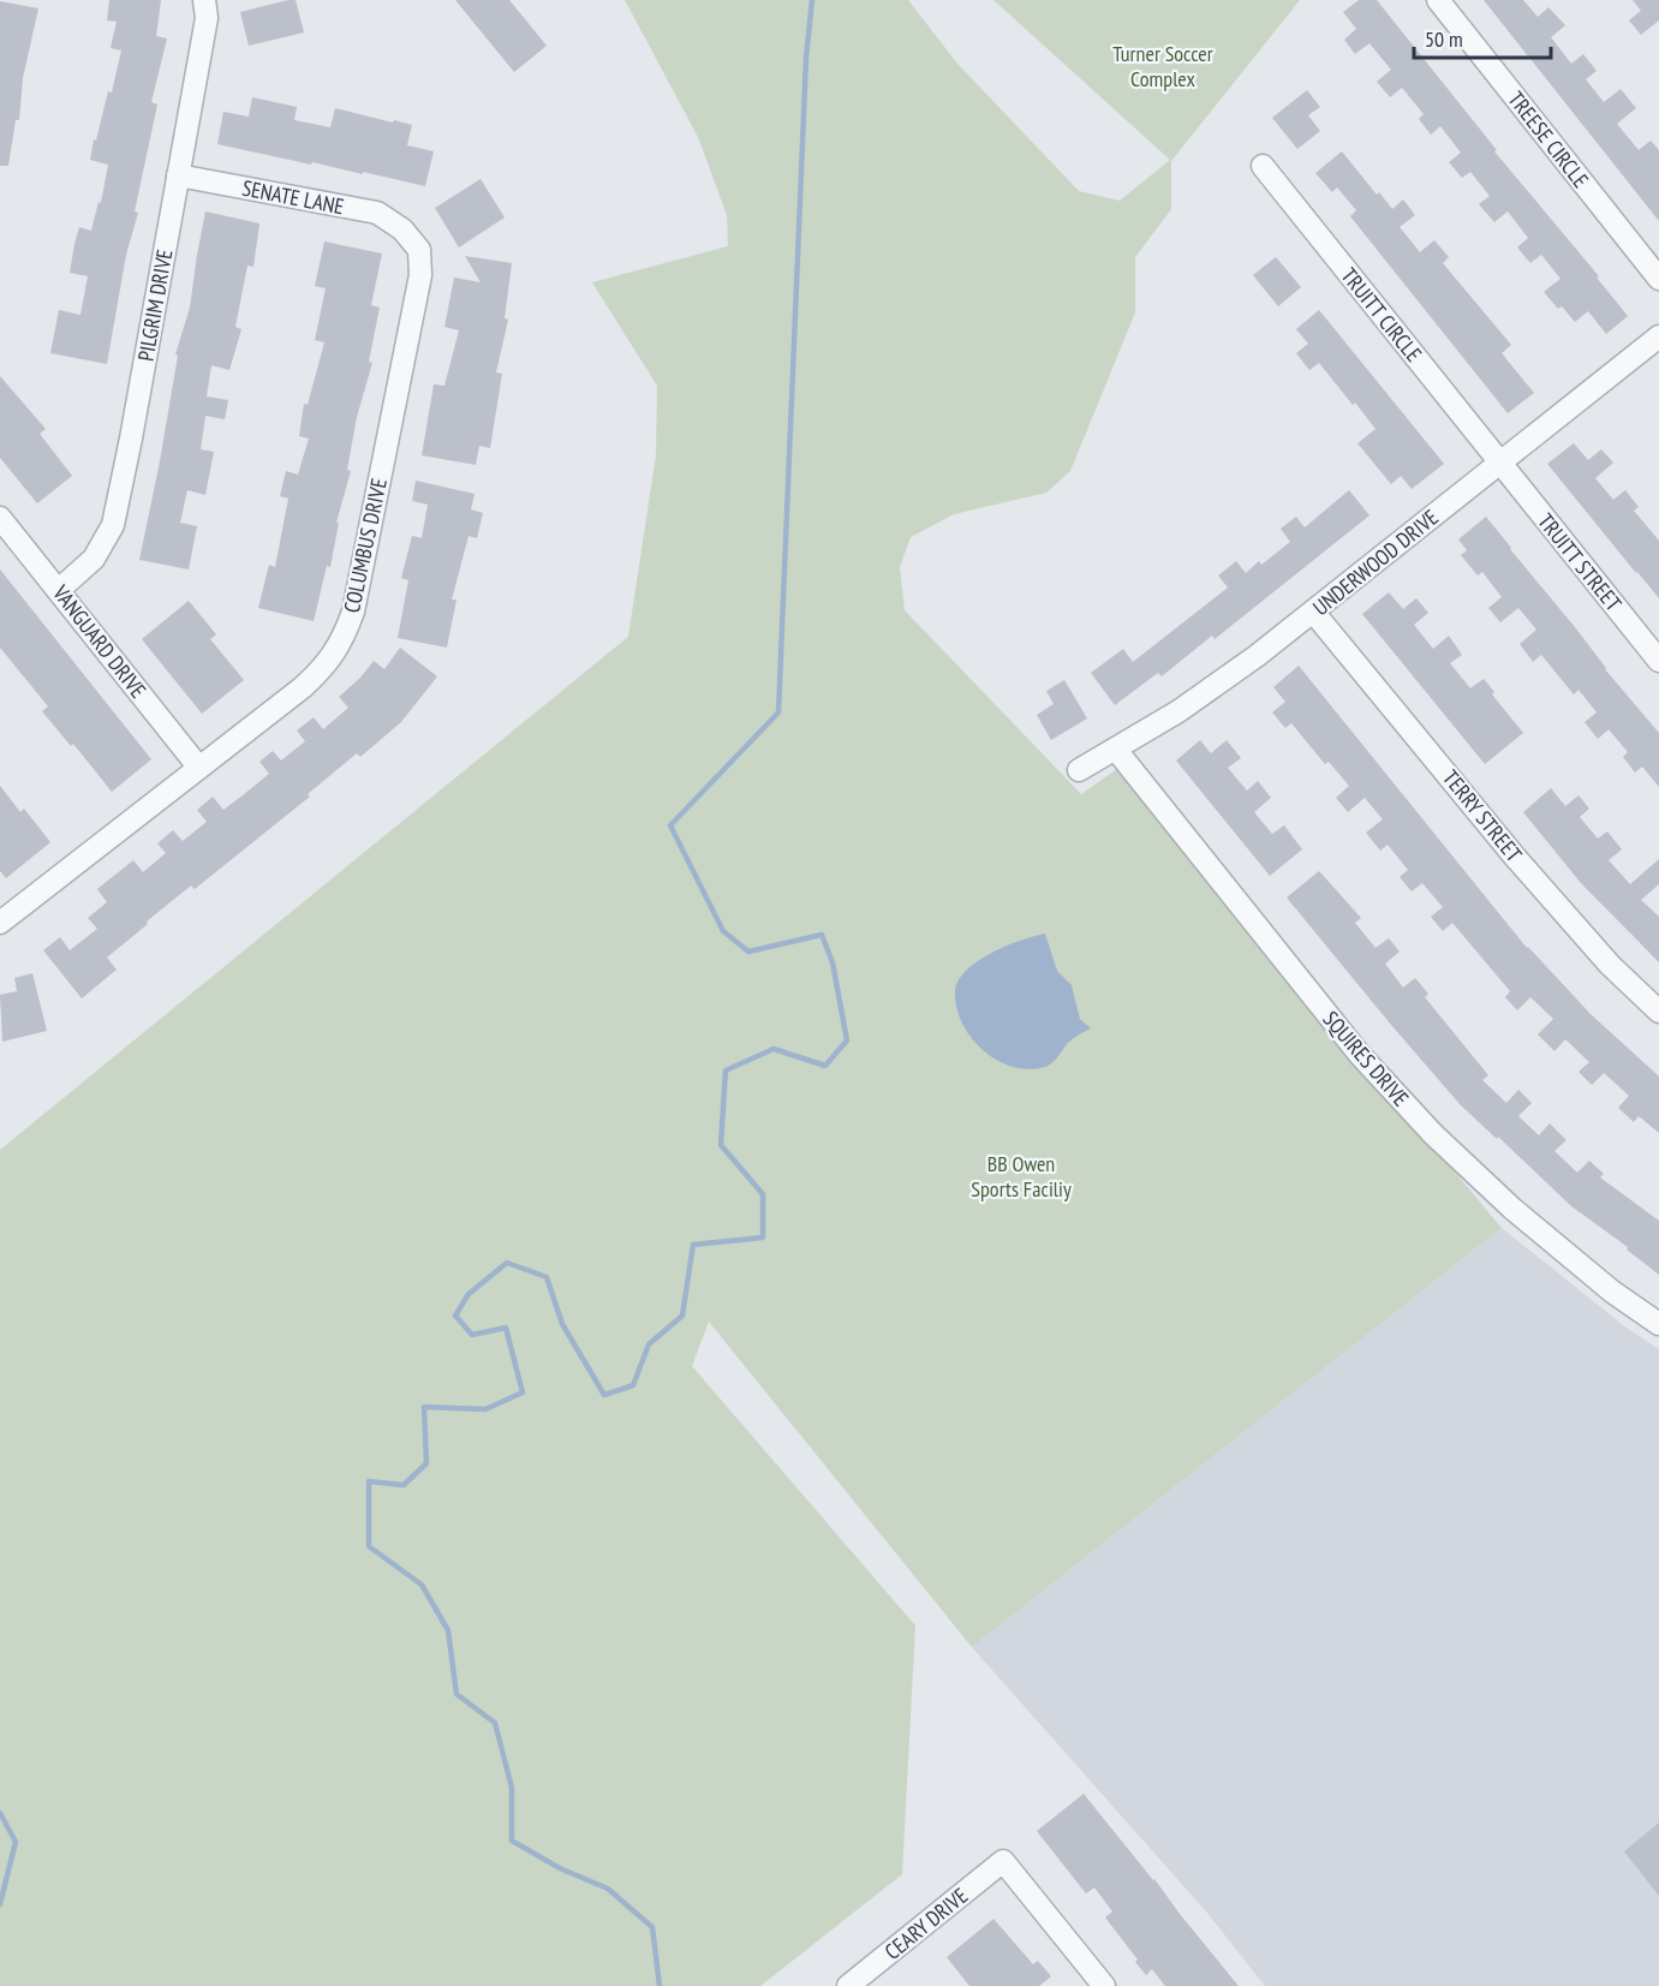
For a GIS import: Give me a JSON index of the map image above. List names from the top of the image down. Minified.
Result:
{"streets":{"street":["TREESE CIRCLE","SENATE LANE","PILGRIM DRIVE","TRUITT CIRCLE","COLUMBUS DRIVE","UNDERWOOD DRIVE","TRUITT STREET","VANGUARD DRIVE","TERRY STREET","SQUIRES DRIVE","CEARY DRIVE"]},"crossings":[["SENATE LANE","PILGRIM DRIVE"],["SENATE LANE","COLUMBUS DRIVE"],["PILGRIM DRIVE","VANGUARD DRIVE"],["TRUITT CIRCLE","UNDERWOOD DRIVE"],["TRUITT CIRCLE","TRUITT STREET"],["COLUMBUS DRIVE","VANGUARD DRIVE"],["UNDERWOOD DRIVE","TRUITT STREET"],["UNDERWOOD DRIVE","TERRY STREET"],["UNDERWOOD DRIVE","SQUIRES DRIVE"]],"parks":["Turner Soccer Complex","BB Owen Sports Faciliy"],"scale_bar":"50 m"}
